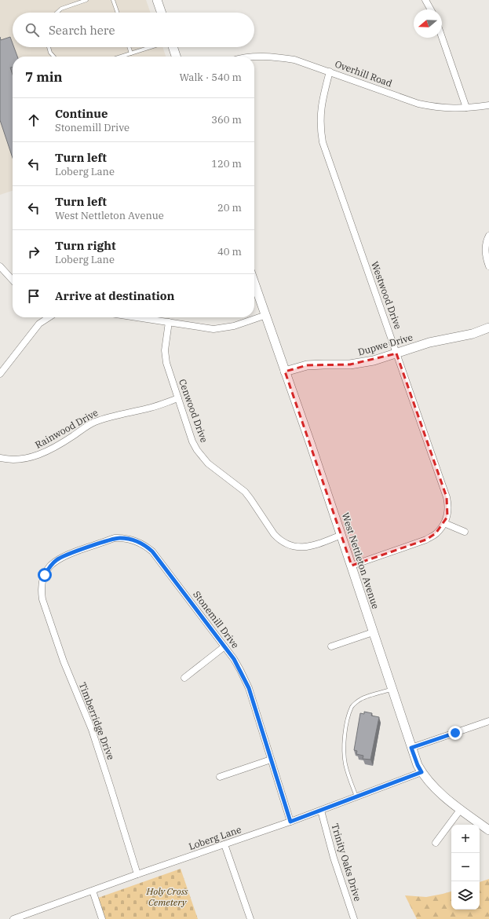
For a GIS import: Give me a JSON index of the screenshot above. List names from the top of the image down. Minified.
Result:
{"streets":{"street":["Overhill Road","Westwood Drive","Dupwe Drive","Cenwood Drive","Rainwood Drive","West Nettleton Avenue","Stonemill Drive","Timberridge Drive","Loberg Lane","Trinity Oaks Drive"]},"crossings":[["Overhill Road","Westwood Drive"],["Westwood Drive","Dupwe Drive"],["Dupwe Drive","West Nettleton Avenue"],["Cenwood Drive","Rainwood Drive"],["Cenwood Drive","West Nettleton Avenue"],["West Nettleton Avenue","Loberg Lane"],["Stonemill Drive","Timberridge Drive"],["Stonemill Drive","Loberg Lane"],["Timberridge Drive","Loberg Lane"],["Loberg Lane","Trinity Oaks Drive"]],"parks":["Holy Cross Cemetery"],"north":"left","page":{"search":"Search here","heading":["7 min","Walk · 540 m"],"list":[["Continue","Stonemill Drive","360 m"],["Turn left","Loberg Lane","120 m"],["Turn left","West Nettleton Avenue","20 m"],["Turn right","Loberg Lane","40 m"],"Arrive at destination"],"map_buttons":["+","−"]}}
